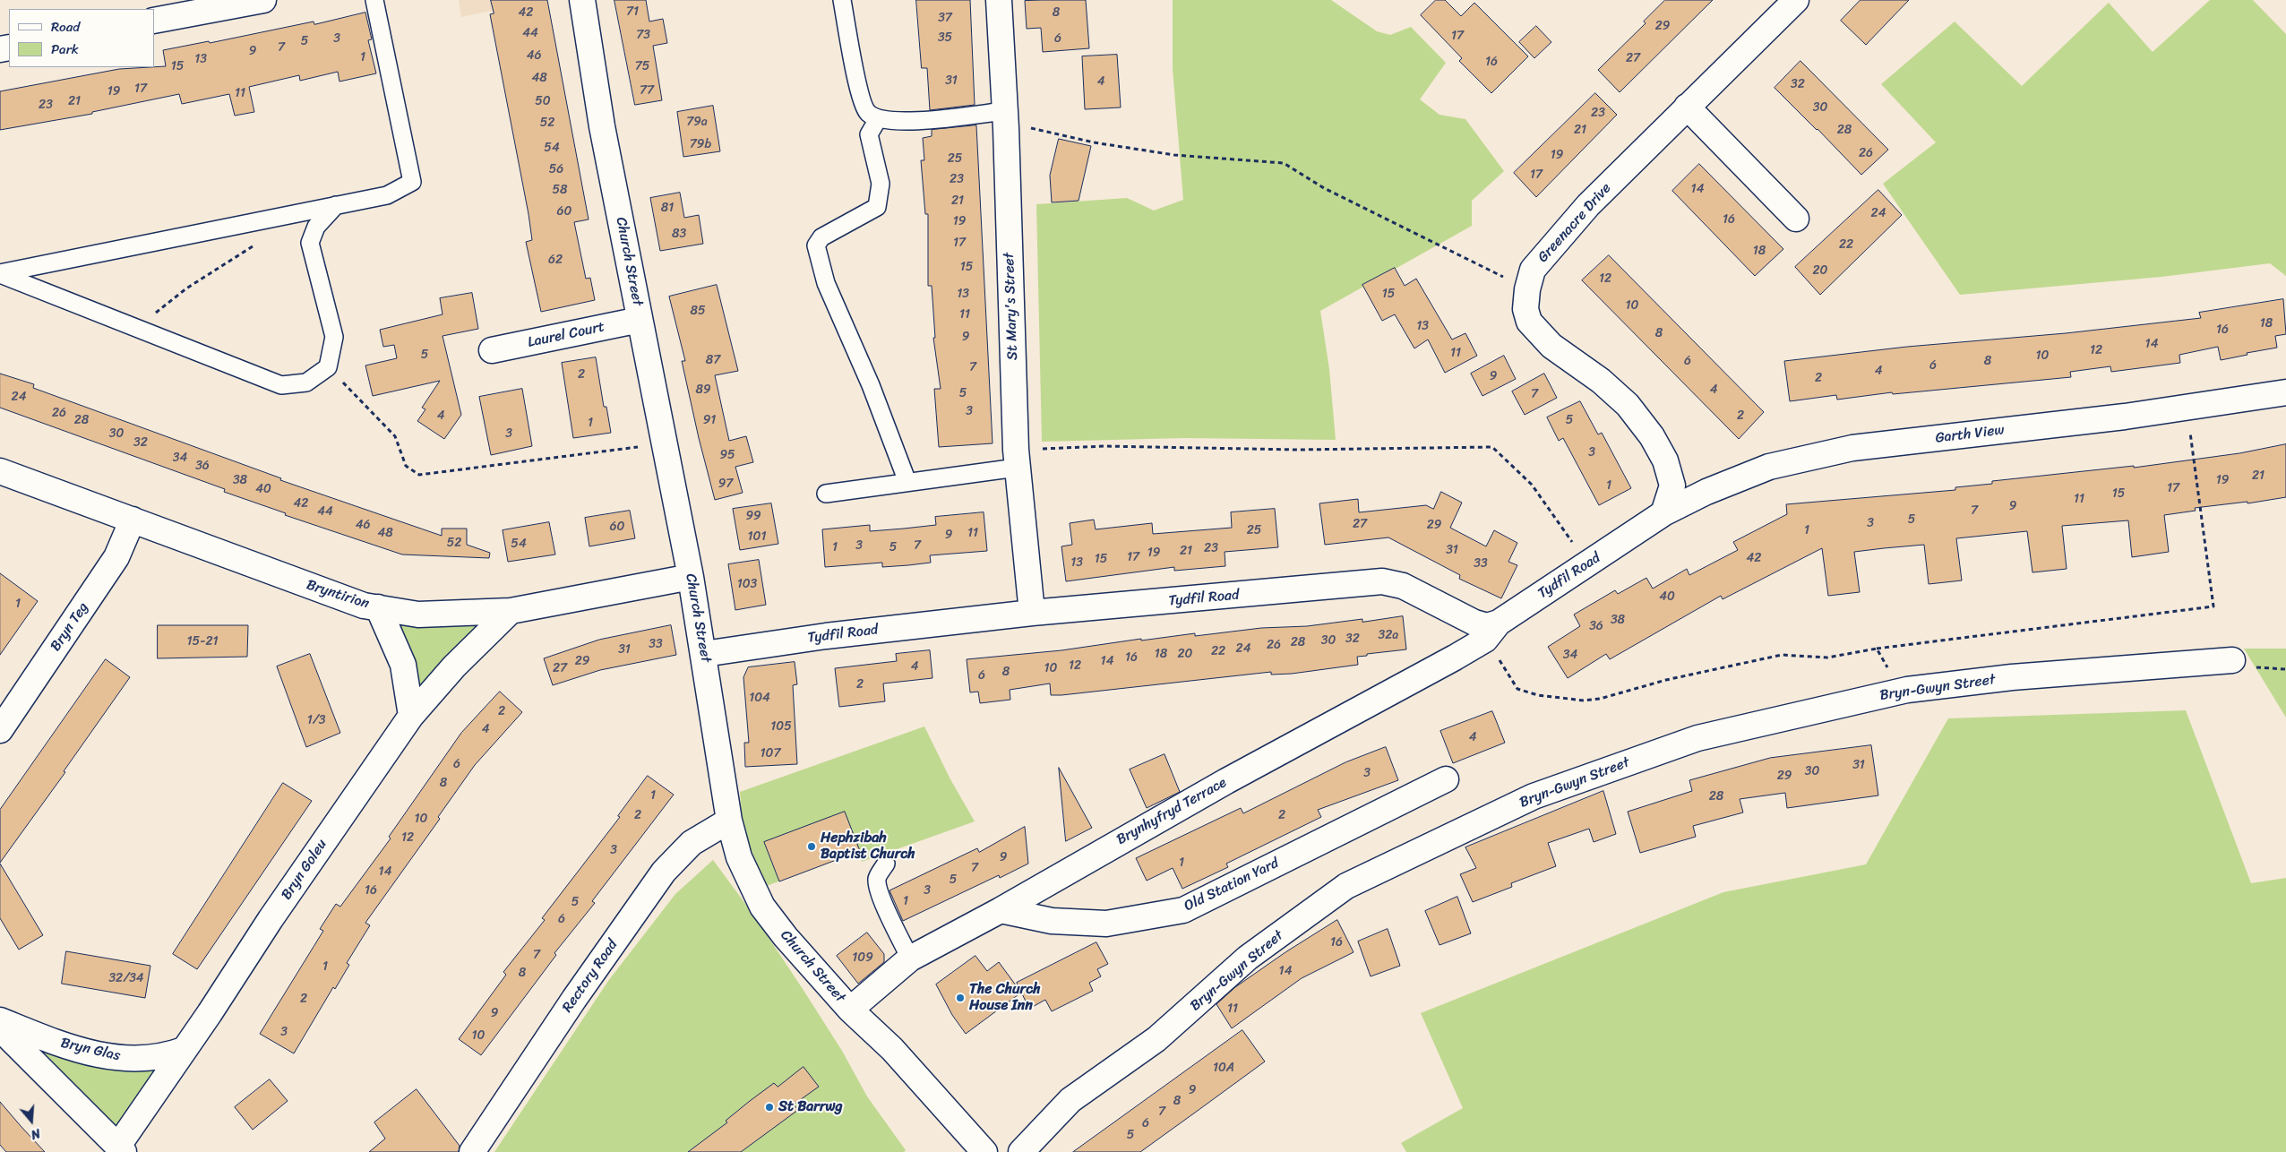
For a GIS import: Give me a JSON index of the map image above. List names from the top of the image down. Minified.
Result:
{"streets":{"street":["Greenacre Drive","Church Street","St Mary's Street","Laurel Court","Garth View","Tydfil Road","Bryntirion","Bryn Teg","Bryn-Gwyn Street","Brynhyfryd Terrace","Bryn Goleu","Old Station Yard","Rectory Road","Bryn Glas"]},"crossings":[["Greenacre Drive","Garth View"],["Greenacre Drive","Tydfil Road"],["Church Street","Laurel Court"],["Church Street","Tydfil Road"],["Church Street","Bryntirion"],["Church Street","Brynhyfryd Terrace"],["Church Street","Rectory Road"],["St Mary's Street","Tydfil Road"],["Garth View","Tydfil Road"],["Tydfil Road","Brynhyfryd Terrace"],["Bryntirion","Bryn Teg"],["Bryntirion","Bryn Goleu"],["Brynhyfryd Terrace","Old Station Yard"],["Bryn Goleu","Bryn Glas"]],"places":["Hephzibah Baptist Church","The Church House Inn","St Barrwg"],"house_numbers":["71","42","8","37","29","44","73","17","35","3","6","5","7","9","46","1","27","13","16","15","75","48","31","4","32","17","77","19","11","21","50","23","30","23","79a","52","21","28","79b","54","26","19","25","56","17","23","14","58","21","81","60","24","16","19","83","17","22","18","62","15","20","12","13","15","10","85","11","18","13","16","8","9","14","12","11","5","10","87","6","8","6","7","4","2","9","2","89","4","5","7","24","3","26","4","2","28","91","5","1","30","3","32","3","95","34","36","21","38","19","97","1","17","40","15","11","42","9","7","44","99","5","3","27","46","29","60","25","1","48","11","9","101","52","54","3","7","1","5","23","31","21","19","17","42","15","13","33","103","40","1","38","36","32a","32","30","15-21","28","33","26","24","31","22","18","20","34","16","29","14","12","4","27","10","8","6","2","104","2","1/3","105","4","4","107","6","31","30","3","29","8","1","28","2","2","10","12","3","9","1","7","14","5","16","3","1","5","6","16","7","109","1","14","8","32/34","2","11","9","3","10","10A","9","8","7","6","5"],"legend":["Road","Park"],"north":"bottom"}
